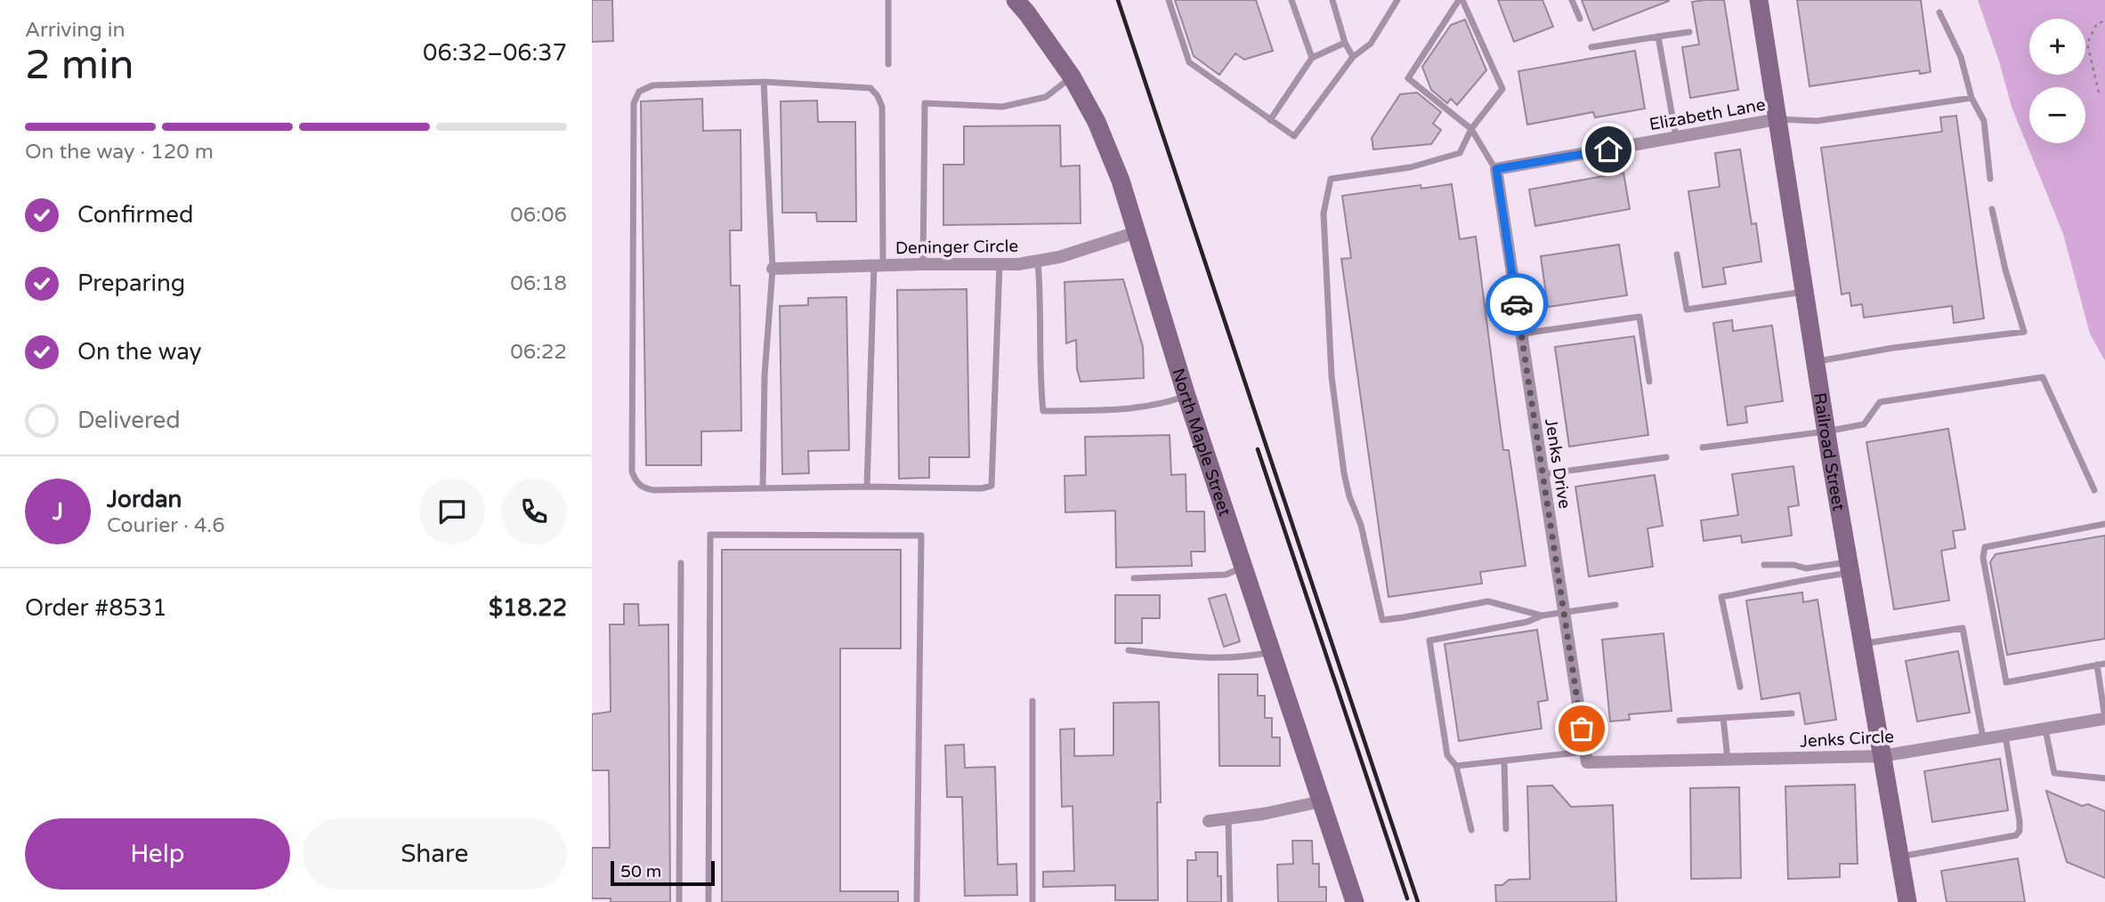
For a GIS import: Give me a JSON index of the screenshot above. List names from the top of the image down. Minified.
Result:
{"streets":{"main road":["North Maple Street","Railroad Street"],"street":["Elizabeth Lane","Deninger Circle","Jenks Drive","Jenks Circle"]},"crossings":[["Elizabeth Lane","Railroad Street"],["Elizabeth Lane","Jenks Drive"],["Deninger Circle","North Maple Street"],["Railroad Street","Jenks Circle"],["Jenks Drive","Jenks Circle"]],"scale_bar":"50 m","page":{"heading":["2 min","Arriving in","06:32–06:37"],"panel":["Jordan","Courier · 4.6","Order #8531","$18.22"],"map_buttons":["+","−"],"bar":"On the way · 120 m","list":[["Confirmed","06:06"],["Preparing","06:18"],["On the way","06:22"],"Delivered"],"round":"J","buttons":["Help","Share"],"scale":"50 m"}}
